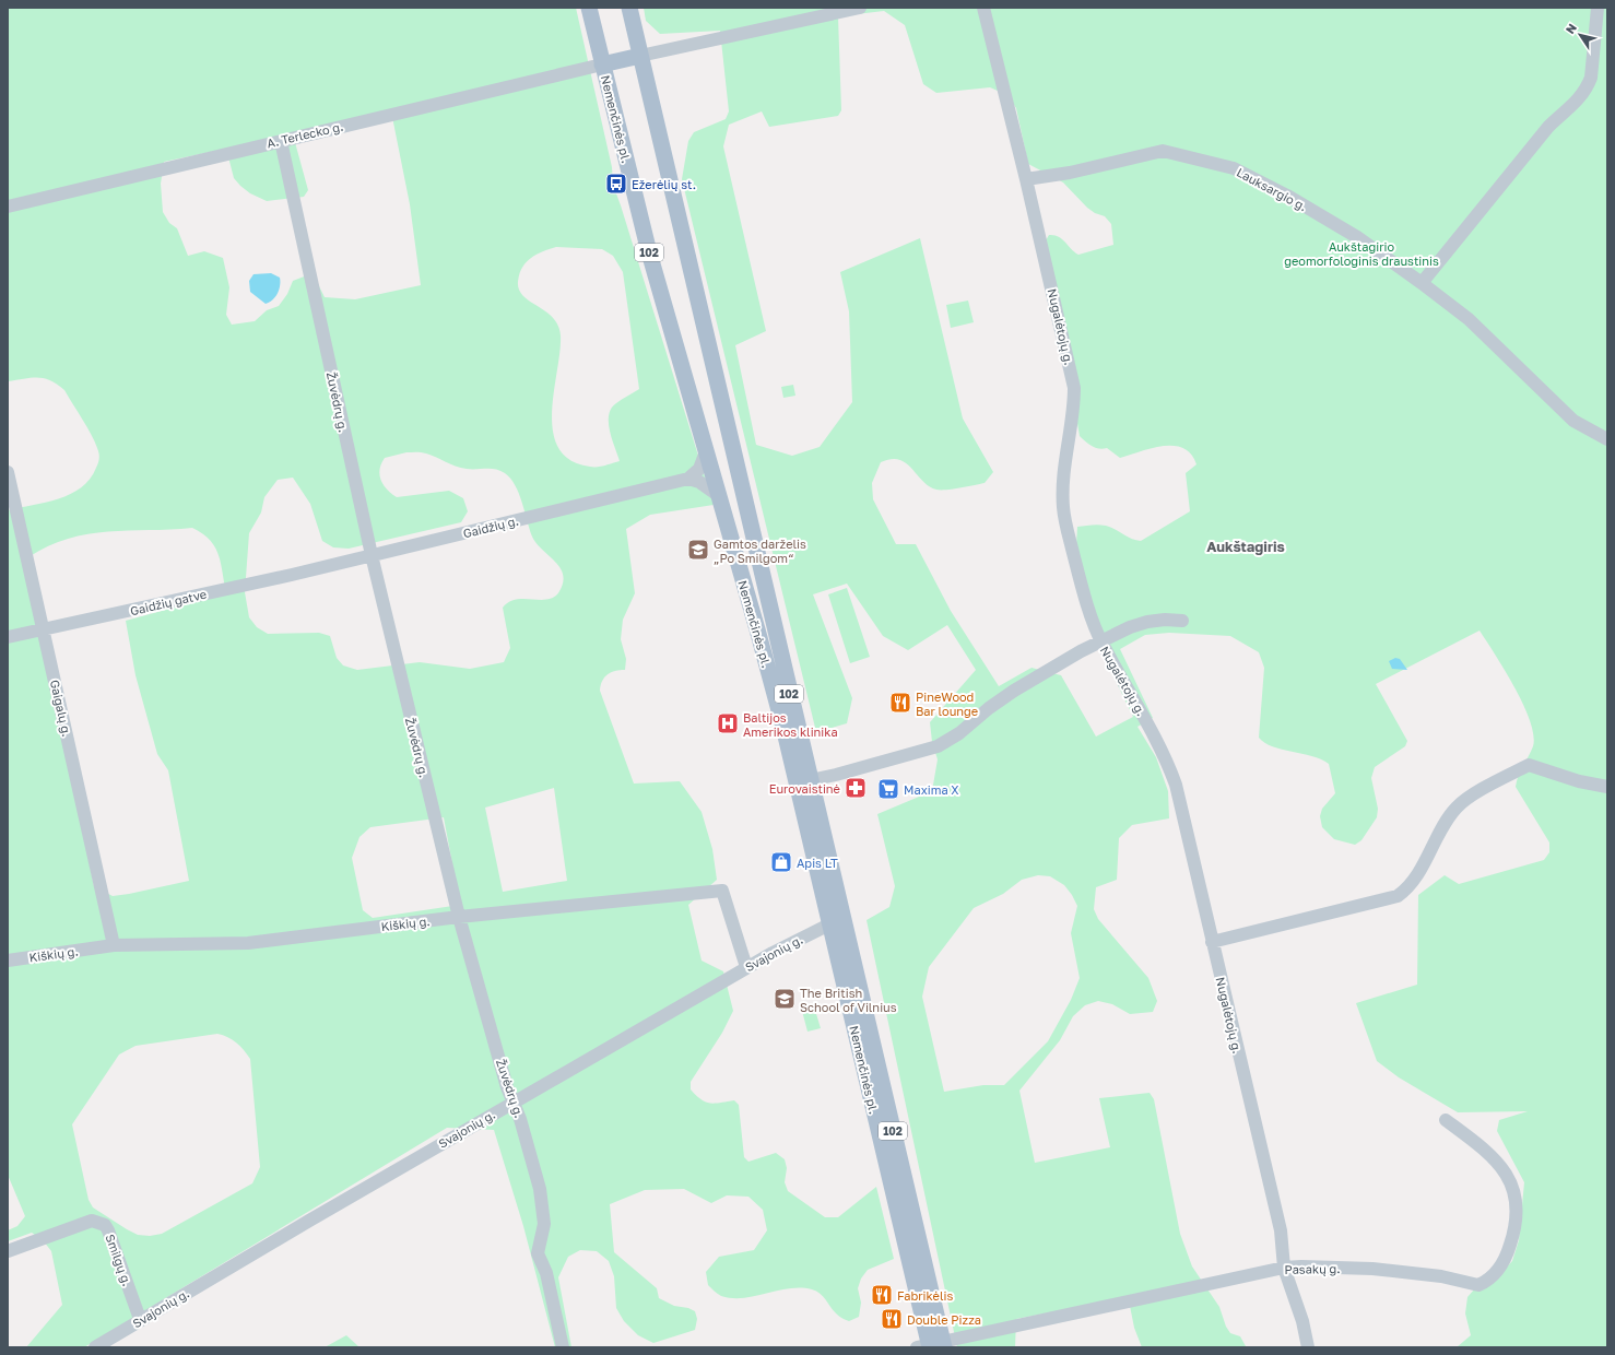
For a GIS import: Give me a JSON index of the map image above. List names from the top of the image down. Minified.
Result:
{"streets":{"main road":["Nemenčinės pl.","102"],"street":["A. Terlecko g.","Lauksargio g.","Nugalėtojų g.","Žuvėdrų g.","Gaidžių g.","Gaidžių gatve","Gaigalų g.","Kiškių g.","Svajonių g.","Smilgų g.","Pasakų g."]},"crossings":[["Nemenčinės pl.","A. Terlecko g."],["Nemenčinės pl.","Svajonių g."],["Nemenčinės pl.","Pasakų g."],["A. Terlecko g.","Žuvėdrų g."],["Lauksargio g.","Nugalėtojų g."],["Nugalėtojų g.","Pasakų g."],["Žuvėdrų g.","Gaidžių g."],["Žuvėdrų g.","Kiškių g."],["Žuvėdrų g.","Svajonių g."],["Gaidžių g.","Gaidžių gatve"],["Gaidžių gatve","Gaigalų g."],["Gaigalų g.","Kiškių g."],["Kiškių g.","Svajonių g."],["Svajonių g.","Smilgų g."]],"districts":["Aukštagiris"],"parks":["Aukštagirio geomorfologinis draustinis"],"places":{"bus stop":["Ežerėlių st."],"school or university":["Gamtos darželis „Po Smilgom“","The British School of Vilnius"],"restaurant":["PineWood Bar lounge","Fabrikėlis","Double Pizza"],"hospital":["Baltijos Amerikos klinika"],"pharmacy":["Eurovaistinė"],"supermarket":["Maxima X"],"shop":["Apis LT"]},"north":"top left"}
